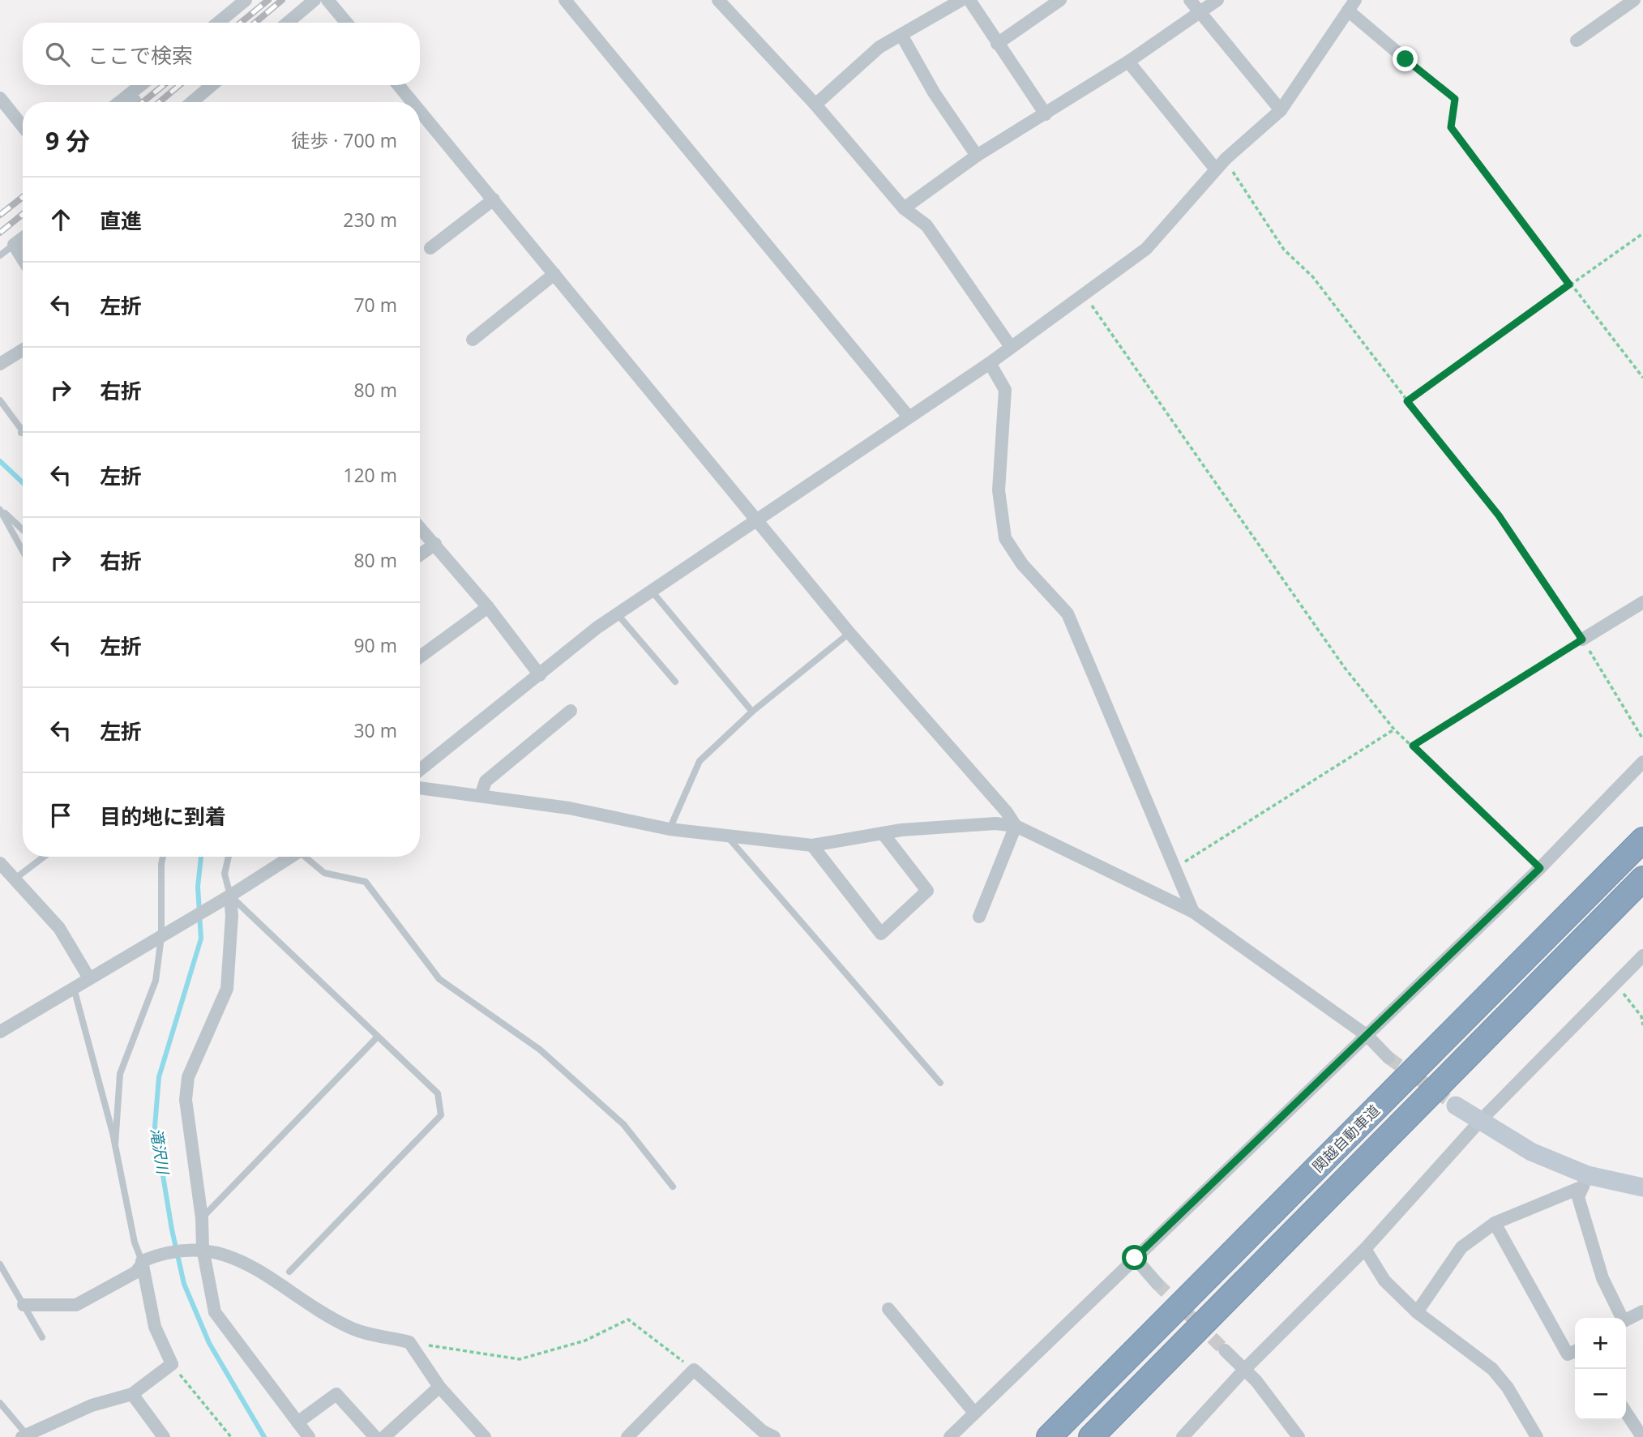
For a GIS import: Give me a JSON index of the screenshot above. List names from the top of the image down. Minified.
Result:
{"streets":{"highway":["関越自動車道"]},"water":["滝沢川"],"page":{"search":"ここで検索","heading":["9 分","徒歩 · 700 m"],"list":[["直進","230 m"],["左折","70 m"],["右折","80 m"],["左折","120 m"],["右折","80 m"],["左折","90 m"],["左折","30 m"],"目的地に到着"],"map_buttons":["+","−"]}}
